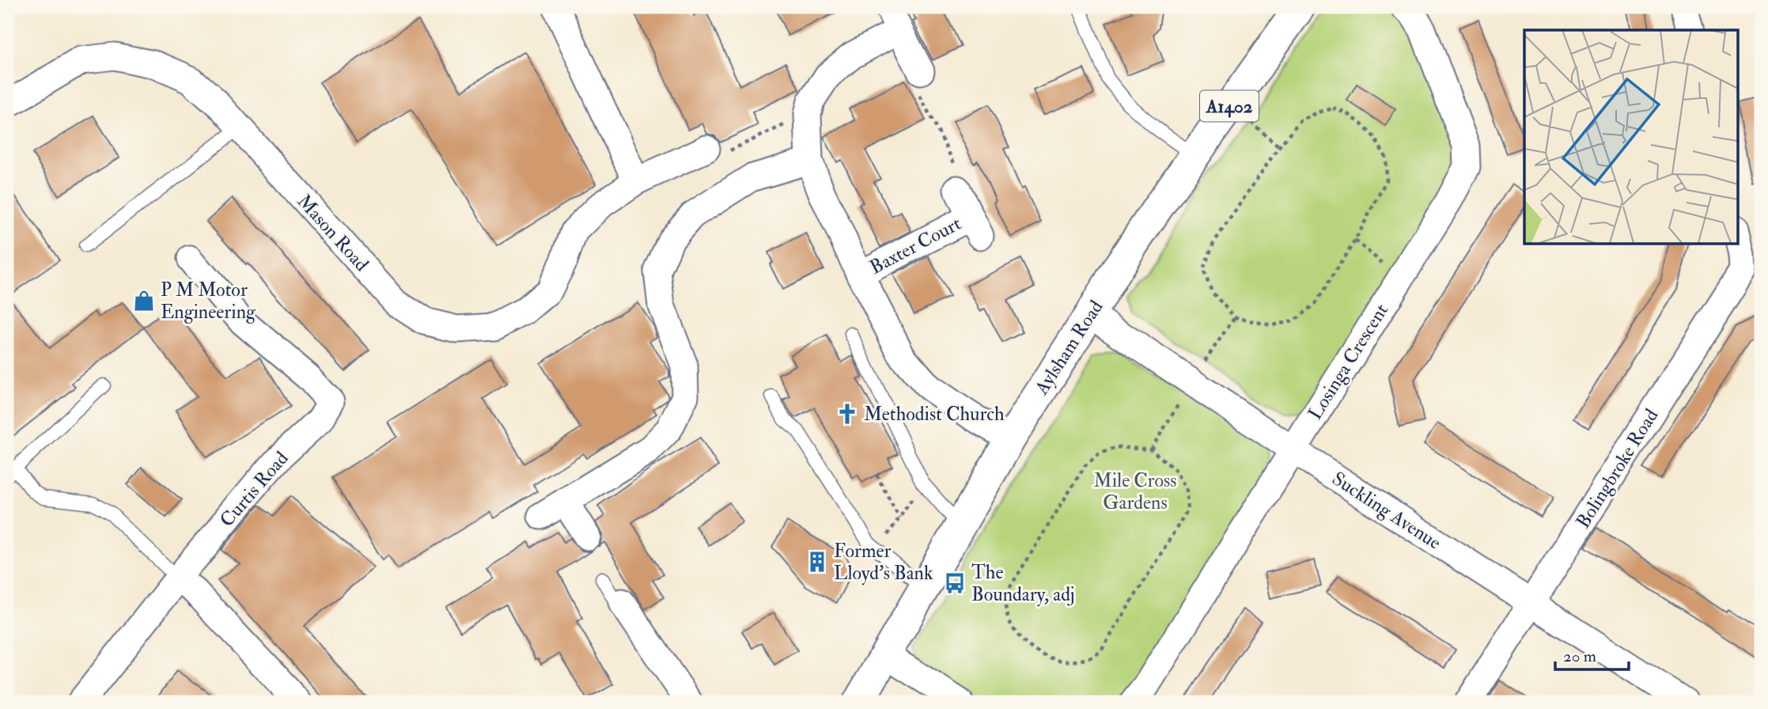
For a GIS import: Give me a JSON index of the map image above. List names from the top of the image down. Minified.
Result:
{"streets":{"main road":["A1402","Aylsham Road"],"street":["Mason Road","Baxter Court","Losinga Crescent","Bolingbroke Road","Curtis Road","Suckling Avenue"]},"crossings":[["Baxter Court","Aylsham Road"],["Aylsham Road","Suckling Avenue"],["Losinga Crescent","Suckling Avenue"],["Bolingbroke Road","Suckling Avenue"]],"parks":["Mile Cross Gardens"],"places":{"shop":["P M Motor Engineering"],"church":["Methodist Church"],"building":["Former Lloyd's Bank"],"bus stop":["The Boundary, adj"]},"scale_bar":"20 m"}
